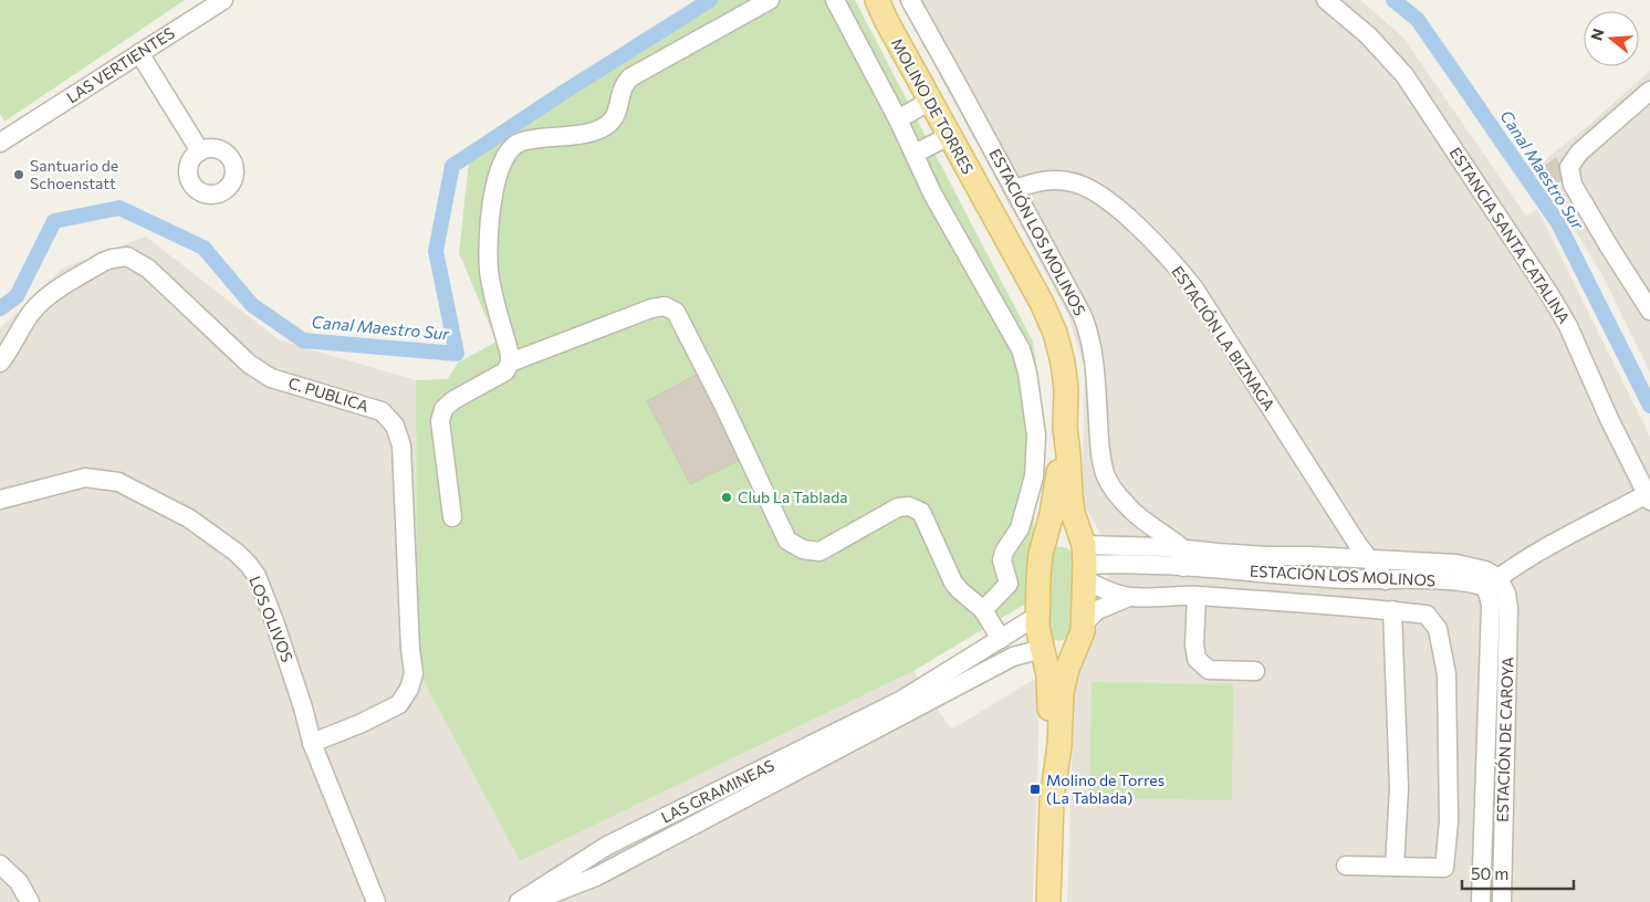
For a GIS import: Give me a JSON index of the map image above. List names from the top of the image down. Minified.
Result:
{"streets":{"main road":["MOLINO DE TORRES"],"street":["LAS VERTIENTES","ESTACIÓN LOS MOLINOS","ESTANCIA SANTA CATALINA","ESTACIÓN LA BIZNAGA","C. PUBLICA","LOS OLIVOS","ESTACIÓN DE CAROYA","LAS GRAMINEAS"]},"crossings":[["MOLINO DE TORRES","ESTACIÓN LOS MOLINOS"],["ESTACIÓN LOS MOLINOS","ESTACIÓN LA BIZNAGA"],["ESTACIÓN LOS MOLINOS","ESTACIÓN DE CAROYA"],["C. PUBLICA","LOS OLIVOS"]],"water":["Canal Maestro Sur"],"places":{"other":["Santuario de Schoenstatt","Club La Tablada"],"transit":["Molino de Torres (La Tablada)"]},"scale_bar":"50 m","north":"left"}
